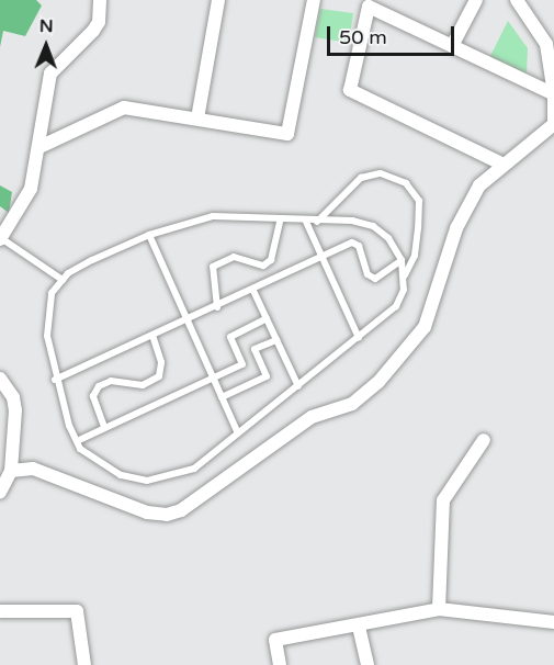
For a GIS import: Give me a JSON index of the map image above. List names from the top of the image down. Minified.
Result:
{"scale_bar":"50 m","north":"top"}
